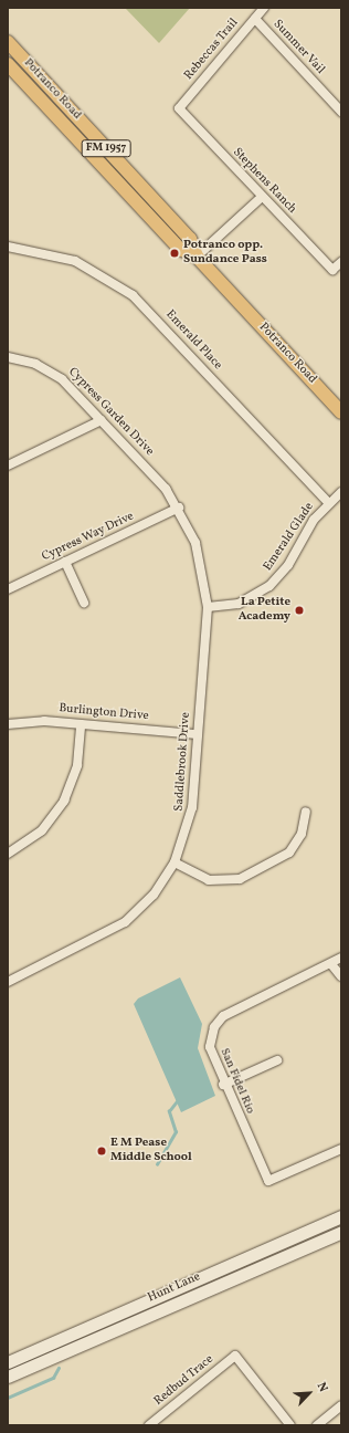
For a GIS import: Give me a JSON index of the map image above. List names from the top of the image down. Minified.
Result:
{"streets":{"main road":["Potranco Road","FM 1957","Hunt Lane"],"street":["Summer Vail","Rebeccas Trail","Stephens Ranch","Emerald Place","Cypress Garden Drive","Cypress Way Drive","Emerald Glade","Burlington Drive","Saddlebrook Drive","San Fidel Rio","Redbud Trace"]},"crossings":[["Summer Vail","Rebeccas Trail"],["Rebeccas Trail","Stephens Ranch"],["Emerald Place","Emerald Glade"],["Cypress Garden Drive","Cypress Way Drive"],["Cypress Garden Drive","Saddlebrook Drive"],["Cypress Way Drive","Saddlebrook Drive"],["Emerald Glade","Saddlebrook Drive"],["Burlington Drive","Saddlebrook Drive"]],"places":["Potranco opp. Sundance Pass","La Petite Academy","E M Pease Middle School"],"north":"top right"}
